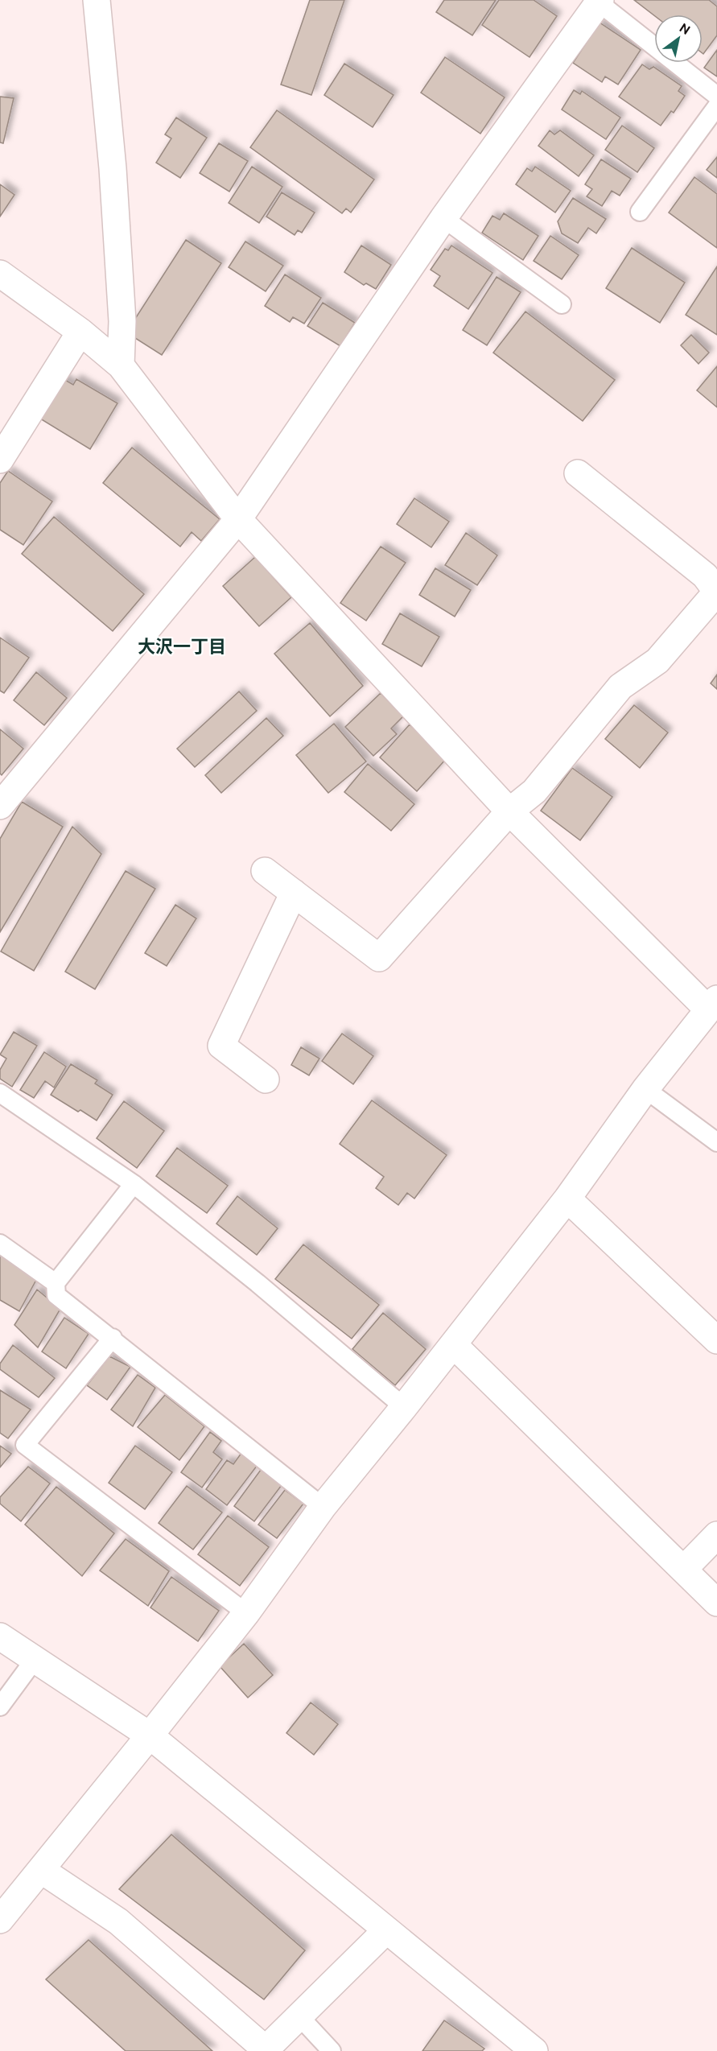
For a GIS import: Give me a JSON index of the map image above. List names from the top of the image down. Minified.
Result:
{"districts":["大沢一丁目"],"north":"top right"}
